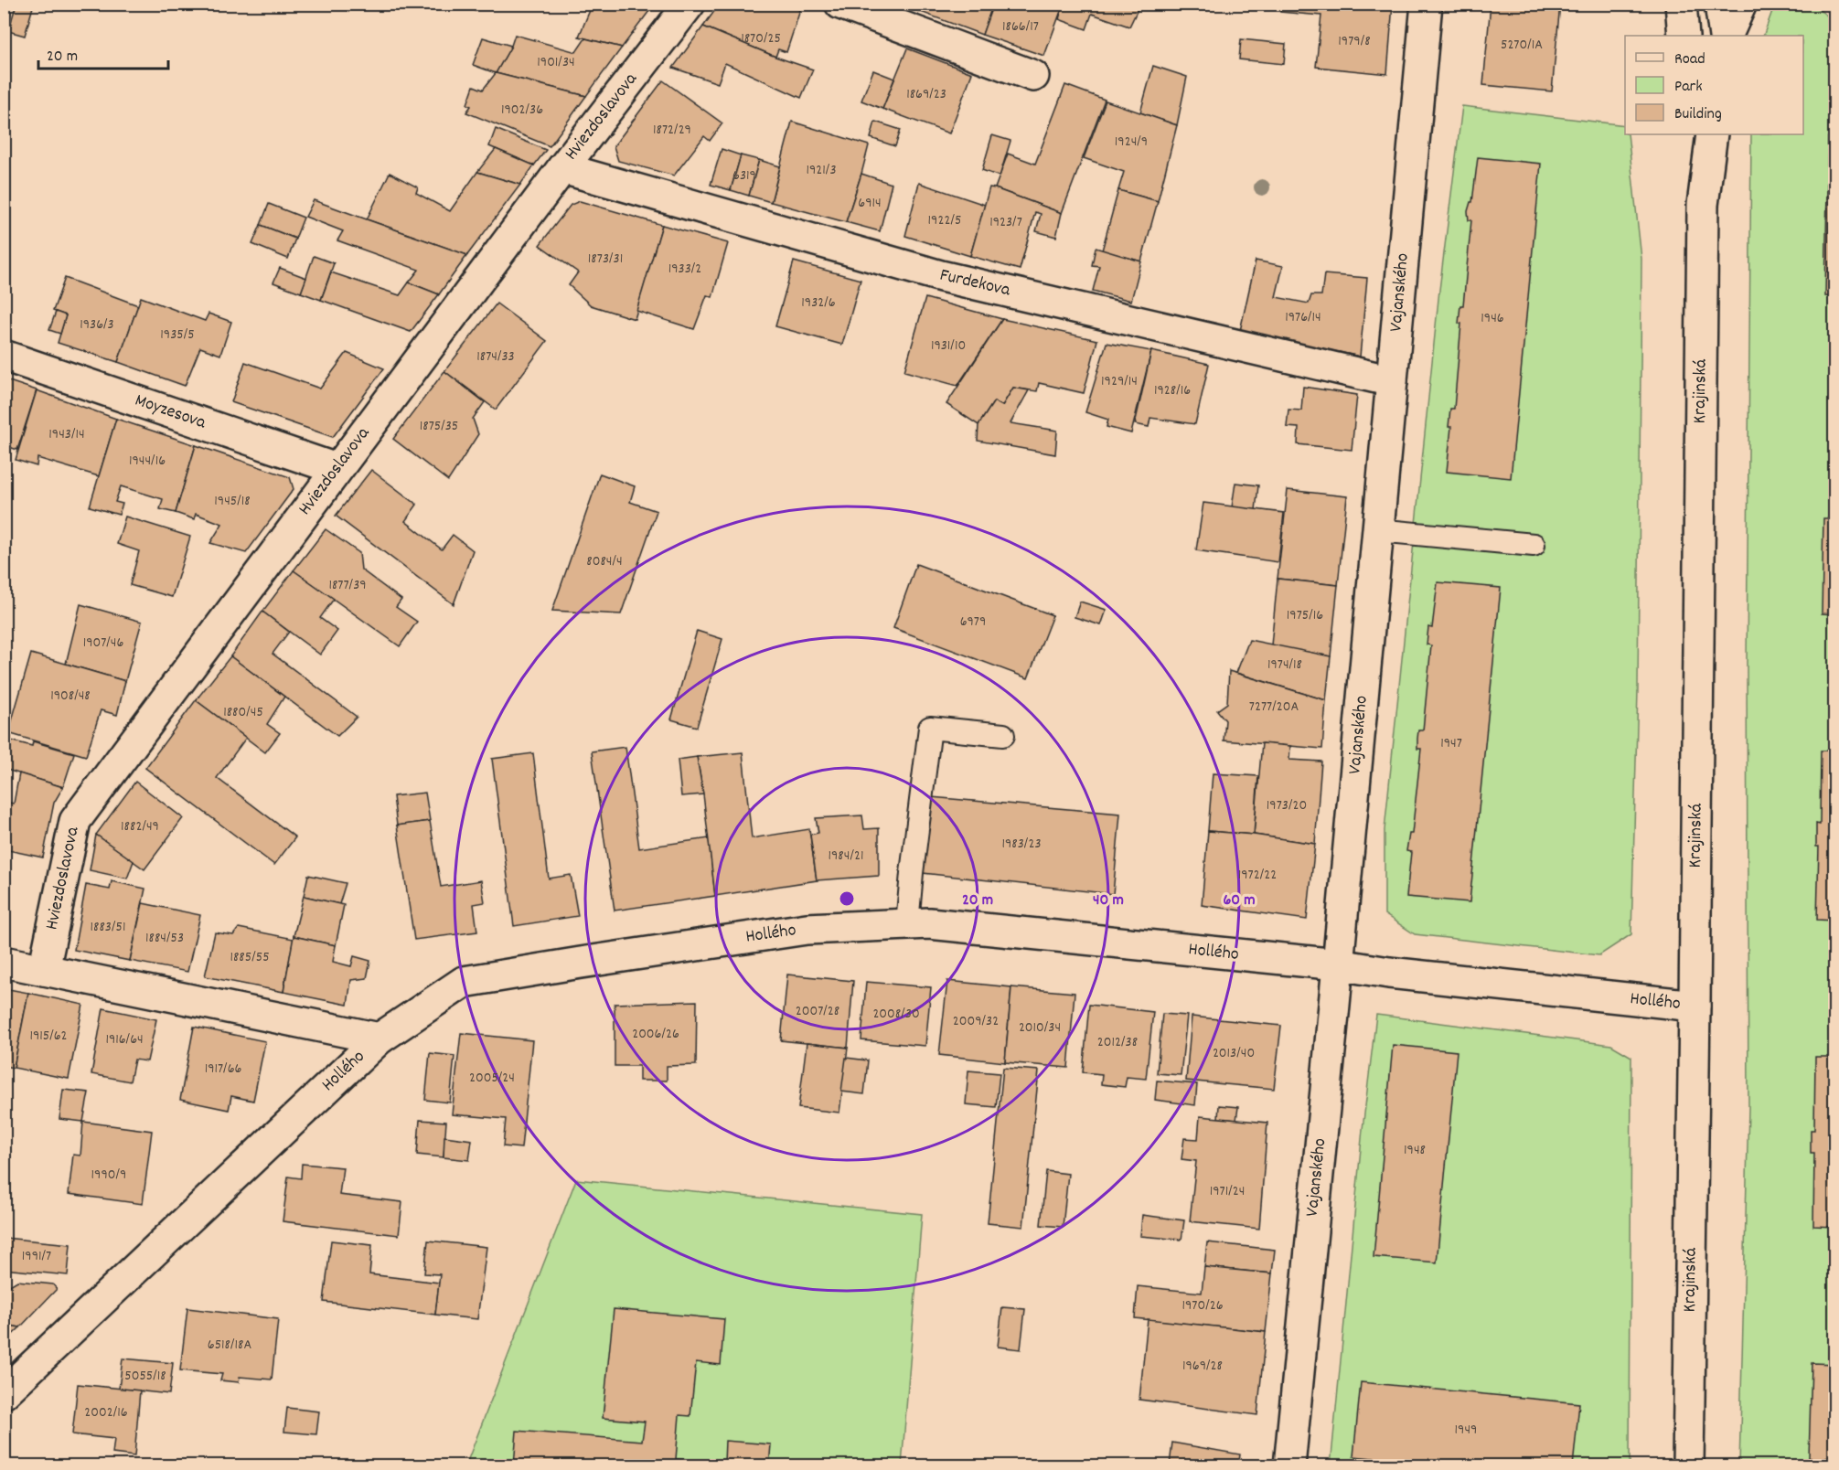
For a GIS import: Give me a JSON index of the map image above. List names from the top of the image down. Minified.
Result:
{"streets":{"street":["Hviezdoslavova","Furdekova","Vajanského","Krajinská","Moyzesova","Hollého"]},"crossings":[["Hviezdoslavova","Furdekova"],["Hviezdoslavova","Moyzesova"],["Furdekova","Vajanského"],["Vajanského","Hollého"],["Krajinská","Hollého"]],"house_numbers":["1866/17","1870/25","1979/8","5270/1A","1901/34","1869/23","1902/36","1872/29","1924/9","1921/3","6319","6914","1922/5","1923/7","1873/31","1933/2","1932/6","1976/14","1946","1936/3","1935/5","1931/10","1874/33","1929/14","1928/16","1875/35","1943/14","1944/16","1945/18","8084/4","1877/39","1975/16","6979","1907/46","1974/18","1908/48","7277/20A","1880/45","1947","1973/20","1882/49","1983/23","1984/21","1972/22","1883/51","1884/53","1885/55","2007/28","2008/30","2009/32","2010/34","2006/26","1915/62","1916/64","2012/38","2013/40","1917/66","2005/24","1948","1990/9","1971/24","1991/7","1970/26","6518/18A","1969/28","5055/18","2002/16","1949"],"legend":["Road","Park","Building"],"scale_bar":"20 m","rings":["20 m","40 m","60 m"]}
